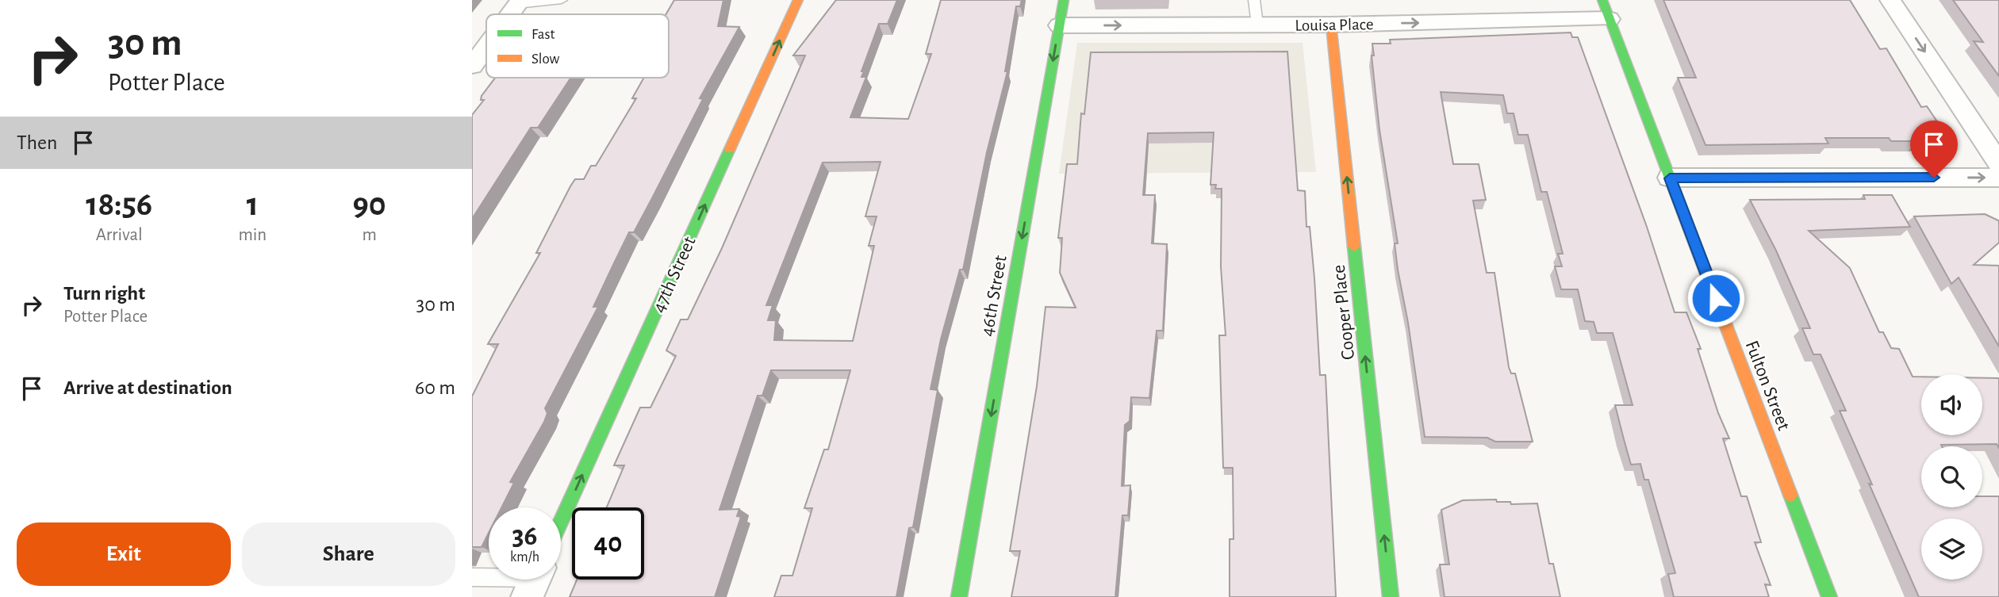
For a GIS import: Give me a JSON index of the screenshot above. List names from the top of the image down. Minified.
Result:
{"streets":{"street":["Louisa Place","47th Street","46th Street","Cooper Place","Fulton Street"]},"crossings":[["Louisa Place","46th Street"],["Louisa Place","Cooper Place"],["Louisa Place","Fulton Street"]],"one_way":["Louisa Place","47th Street","46th Street","Cooper Place"],"legend":["Fast","Slow"],"page":{"turn":["30 m","Potter Place"],"then":"Then","eta":["18:56","Arrival","1","min","90","m"],"list":[{"name":"Turn right","note":"Potter Place","value":"30 m"},{"name":"Arrive at destination","value":"60 m"}],"speed":"36 km/h","limit":"40","buttons":["Exit","Share"]}}
